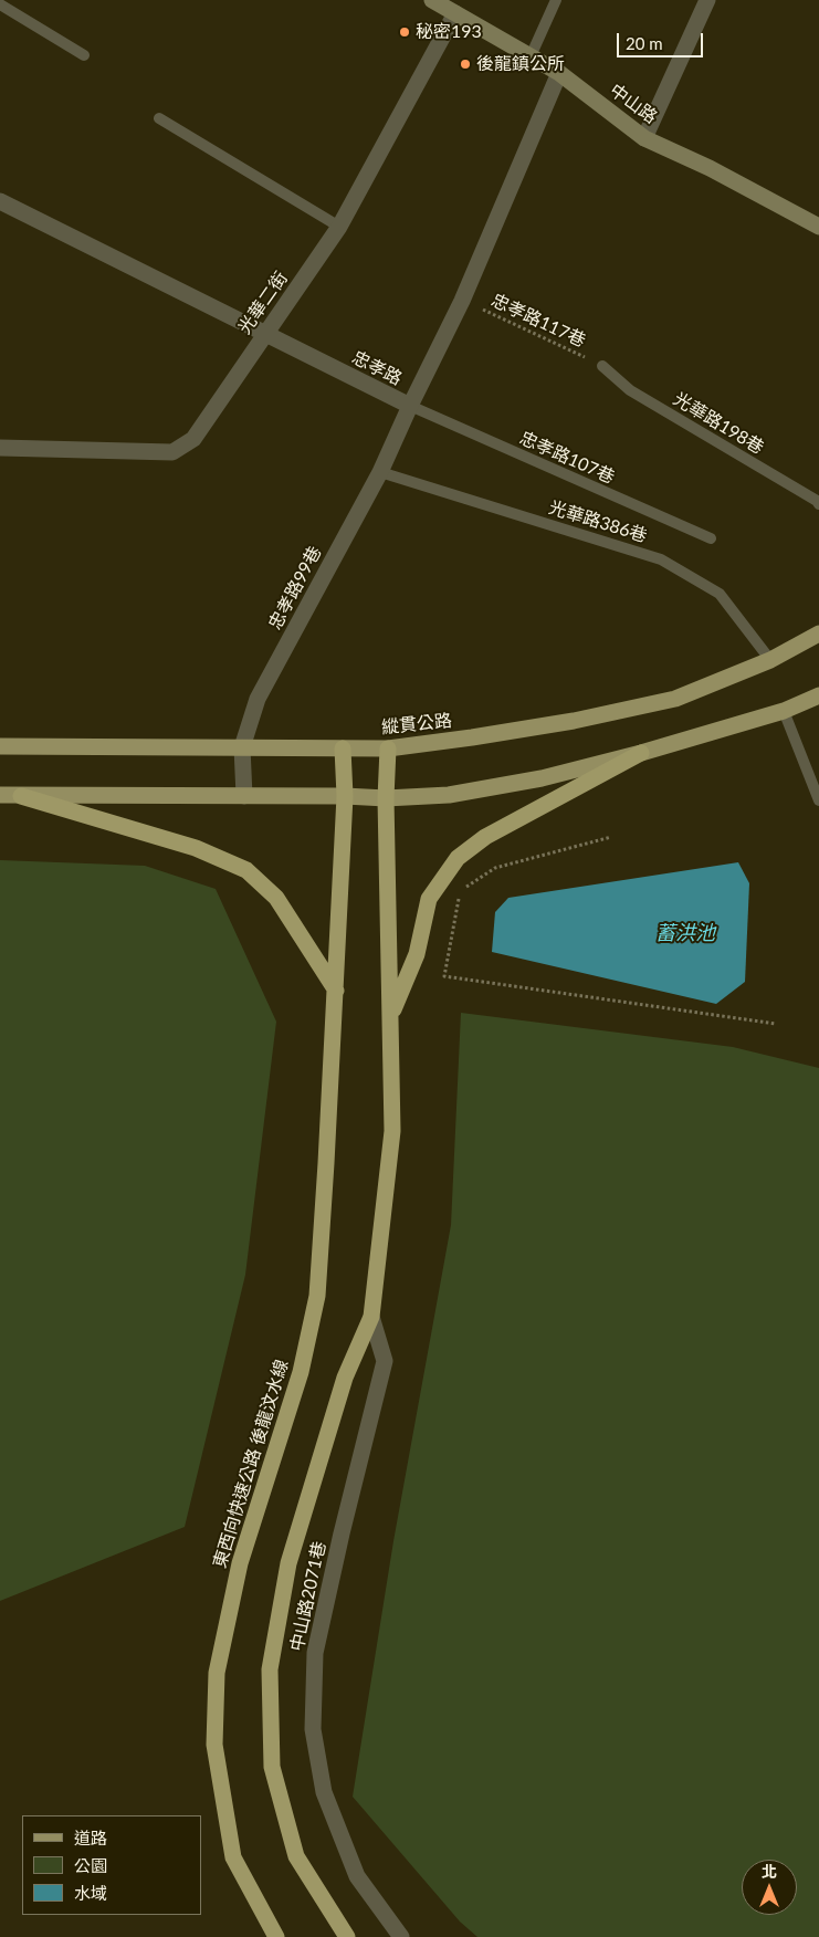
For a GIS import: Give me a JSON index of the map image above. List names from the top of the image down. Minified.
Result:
{"streets":{"highway":["東西向快速公路 後龍汶水線"],"main road":["中山路","縱貫公路"],"street":["光華二街","忠孝路","忠孝路99巷","中山路2071巷"],"lane":["光華路198巷","忠孝路107巷","光華路386巷"],"path":["忠孝路117巷"]},"crossings":[["中山路","光華二街"],["中山路","忠孝路"],["光華二街","忠孝路"],["忠孝路117巷","忠孝路"],["忠孝路117巷","光華路198巷"],["忠孝路","忠孝路107巷"],["忠孝路","忠孝路99巷"],["忠孝路107巷","忠孝路99巷"],["光華路386巷","忠孝路99巷"],["光華路386巷","縱貫公路"],["忠孝路99巷","縱貫公路"],["縱貫公路","東西向快速公路 後龍汶水線"]],"water":["蓄洪池"],"places":["秘密193","後龍鎮公所"],"legend":["道路","公園","水域"],"scale_bar":"20 m","north":"top"}
